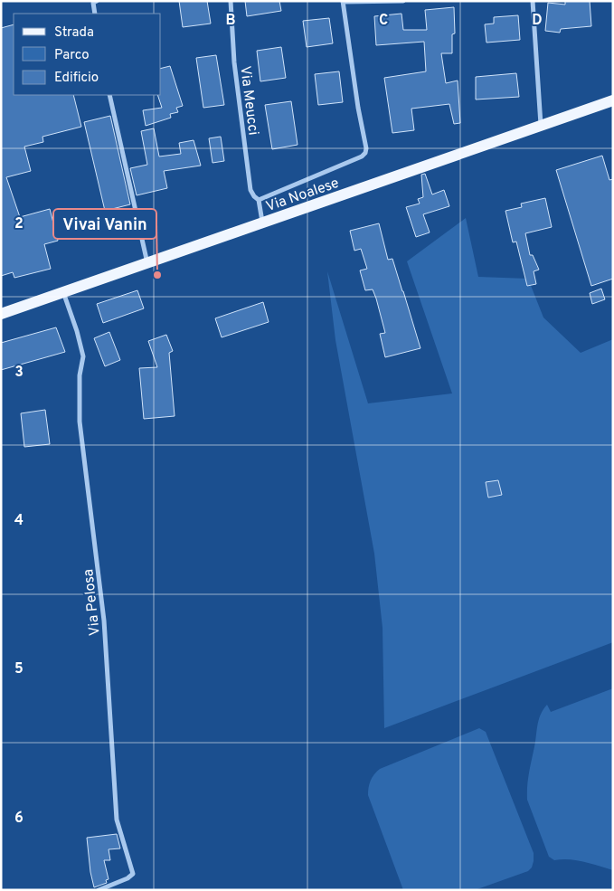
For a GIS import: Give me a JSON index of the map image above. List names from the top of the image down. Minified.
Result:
{"streets":{"main road":["Via Noalese"],"street":["Via Meucci","Via Pelosa"]},"crossings":[["Via Meucci","Via Noalese"],["Via Noalese","Via Pelosa"]],"places":["Vivai Vanin"],"legend":["Strada","Parco","Edificio"],"grid":{"columns":["B","C","D"],"rows":["2","3","4","5","6"]}}
